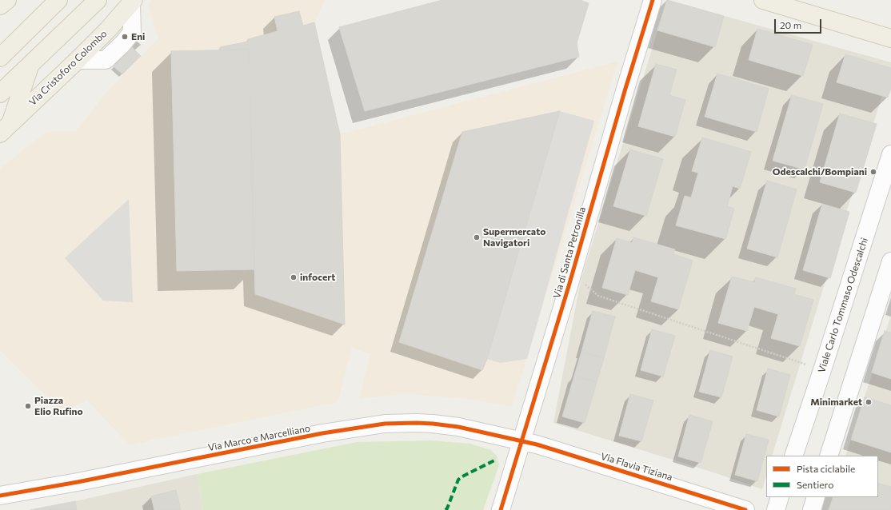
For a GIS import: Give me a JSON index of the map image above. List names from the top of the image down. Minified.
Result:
{"streets":{"main road":["Via Cristoforo Colombo"],"street":["Via di Santa Petronilla","Viale Carlo Tommaso Odescalchi","Via Marco e Marcelliano","Via Flavia Tiziana"]},"crossings":[["Via di Santa Petronilla","Via Marco e Marcelliano"],["Via di Santa Petronilla","Via Flavia Tiziana"],["Via Marco e Marcelliano","Via Flavia Tiziana"]],"places":["Eni","Odescalchi/Bompiani","Supermercato Navigatori","infocert","Minimarket","Piazza Elio Rufino"],"legend":["Pista ciclabile","Sentiero"],"scale_bar":"20 m"}
